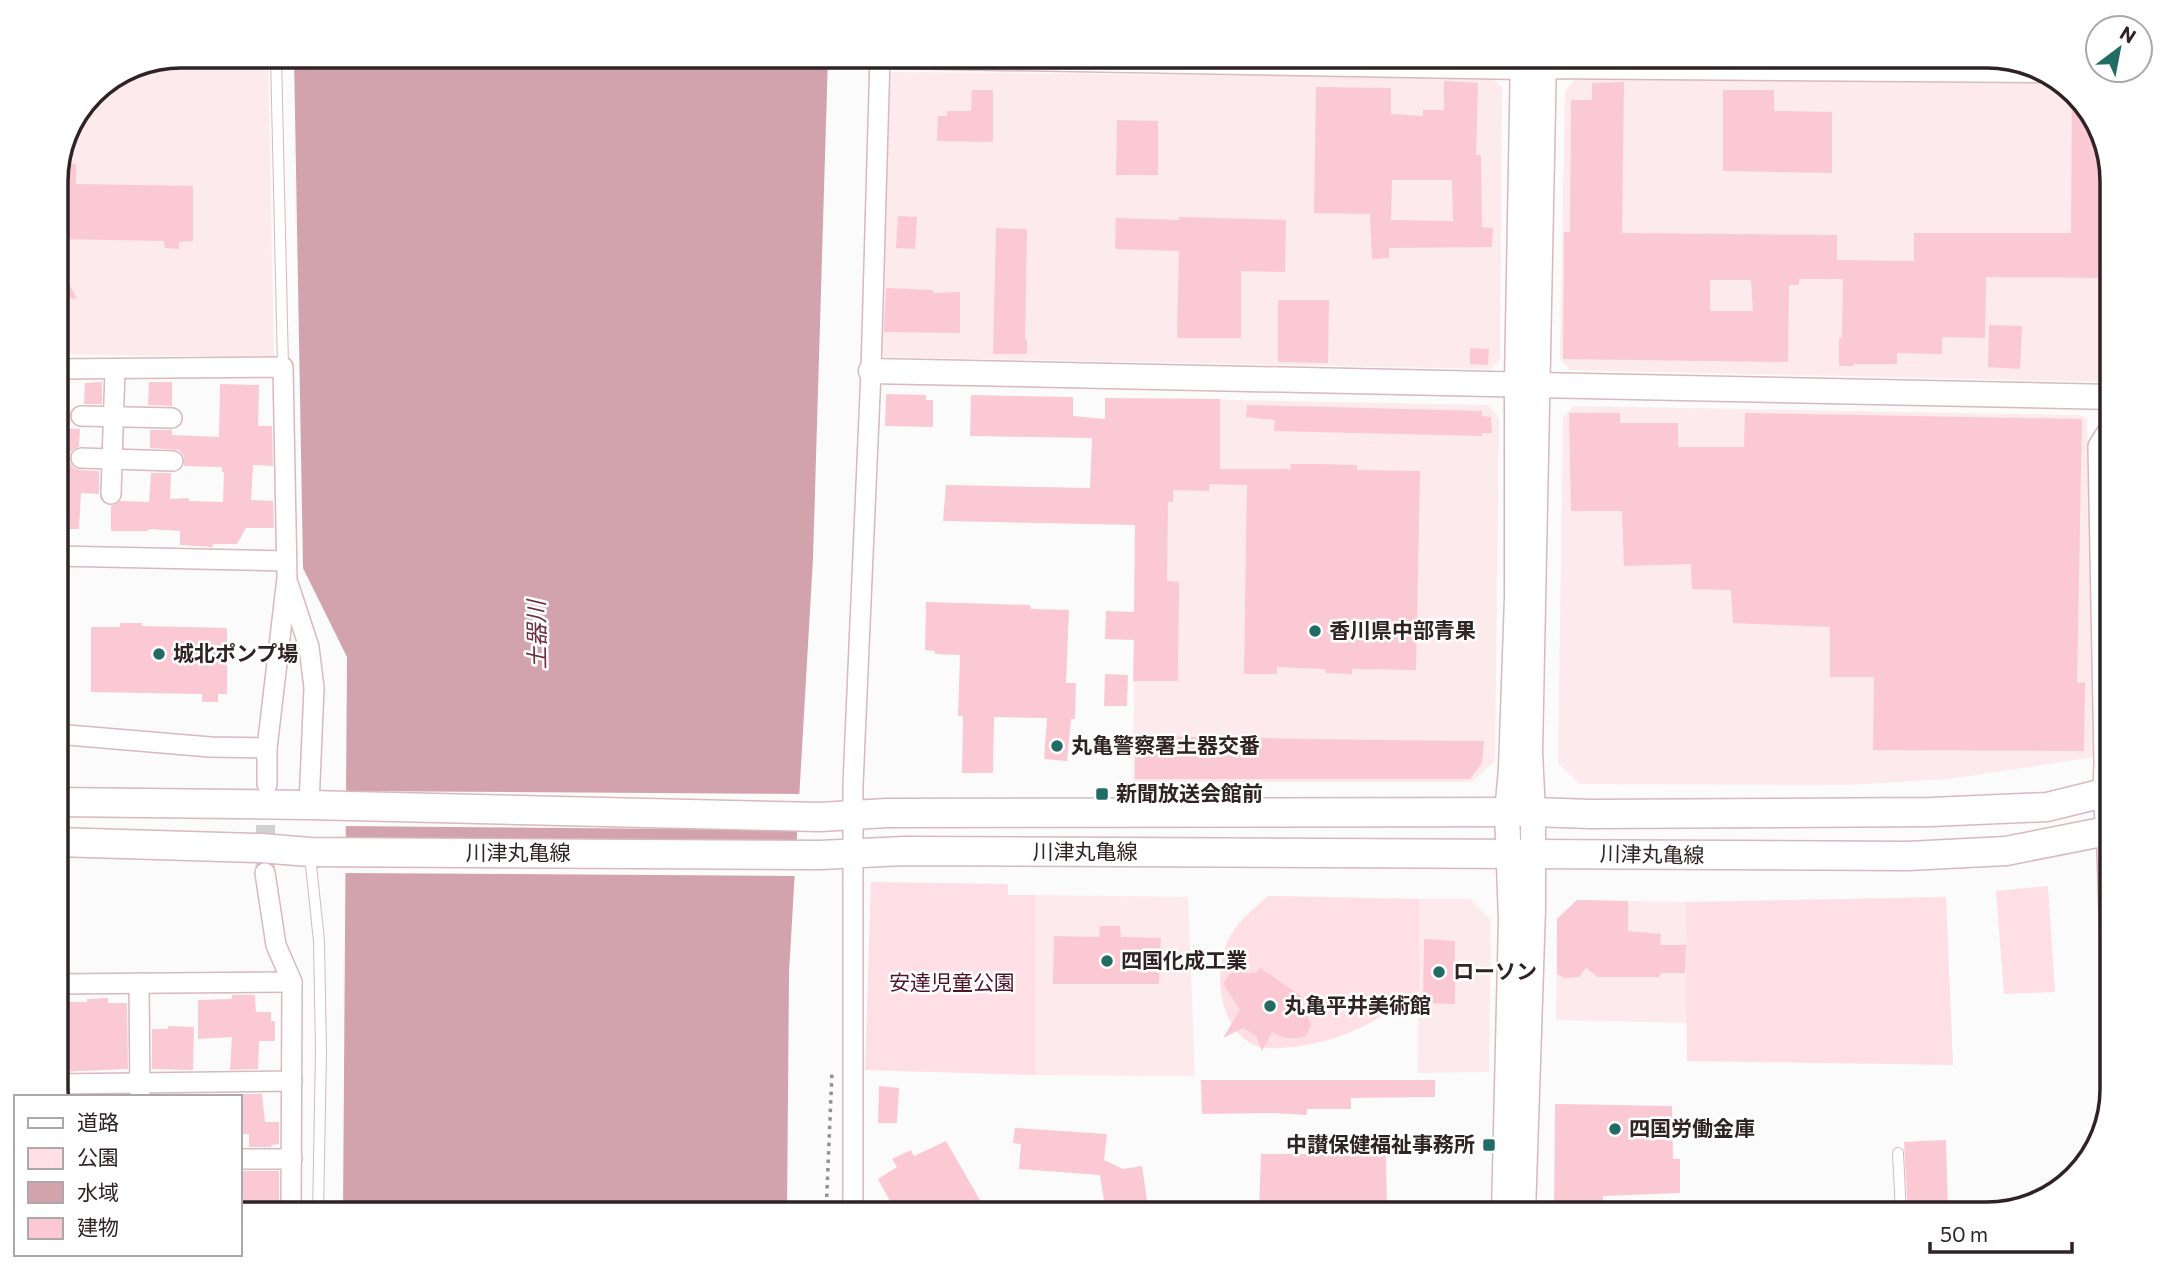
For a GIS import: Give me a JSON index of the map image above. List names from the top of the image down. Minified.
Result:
{"streets":{"main road":["川津丸亀線"]},"water":["土器川"],"parks":["安達児童公園"],"places":{"other":["香川県中部青果","城北ポンプ場","丸亀警察署土器交番","四国化成工業","ローソン","丸亀平井美術館","四国労働金庫"],"transit":["新聞放送会館前","中讃保健福祉事務所"]},"legend":["道路","公園","水域","建物"],"scale_bar":"50 m","north":"top right"}
